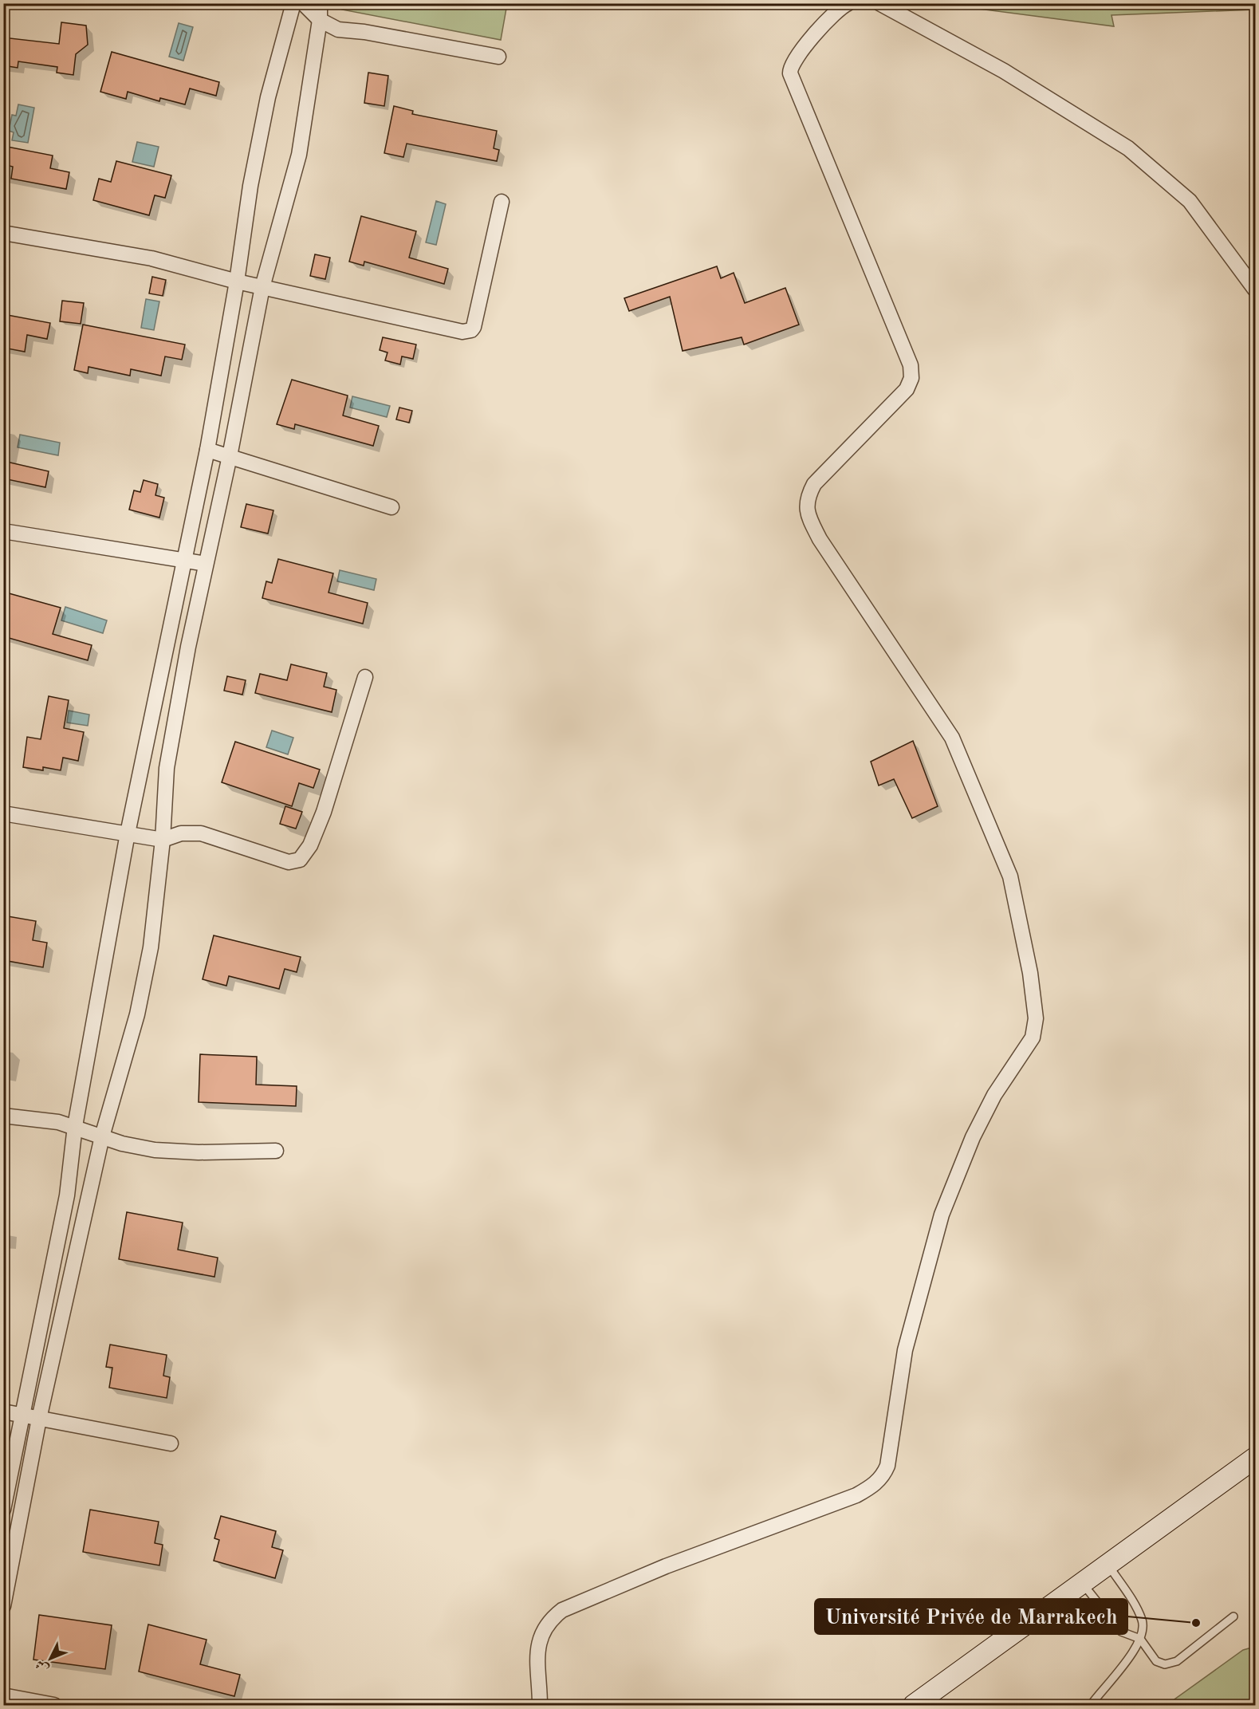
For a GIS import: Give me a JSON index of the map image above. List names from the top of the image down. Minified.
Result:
{"places":["Université Privée de Marrakech"],"north":"bottom left"}
